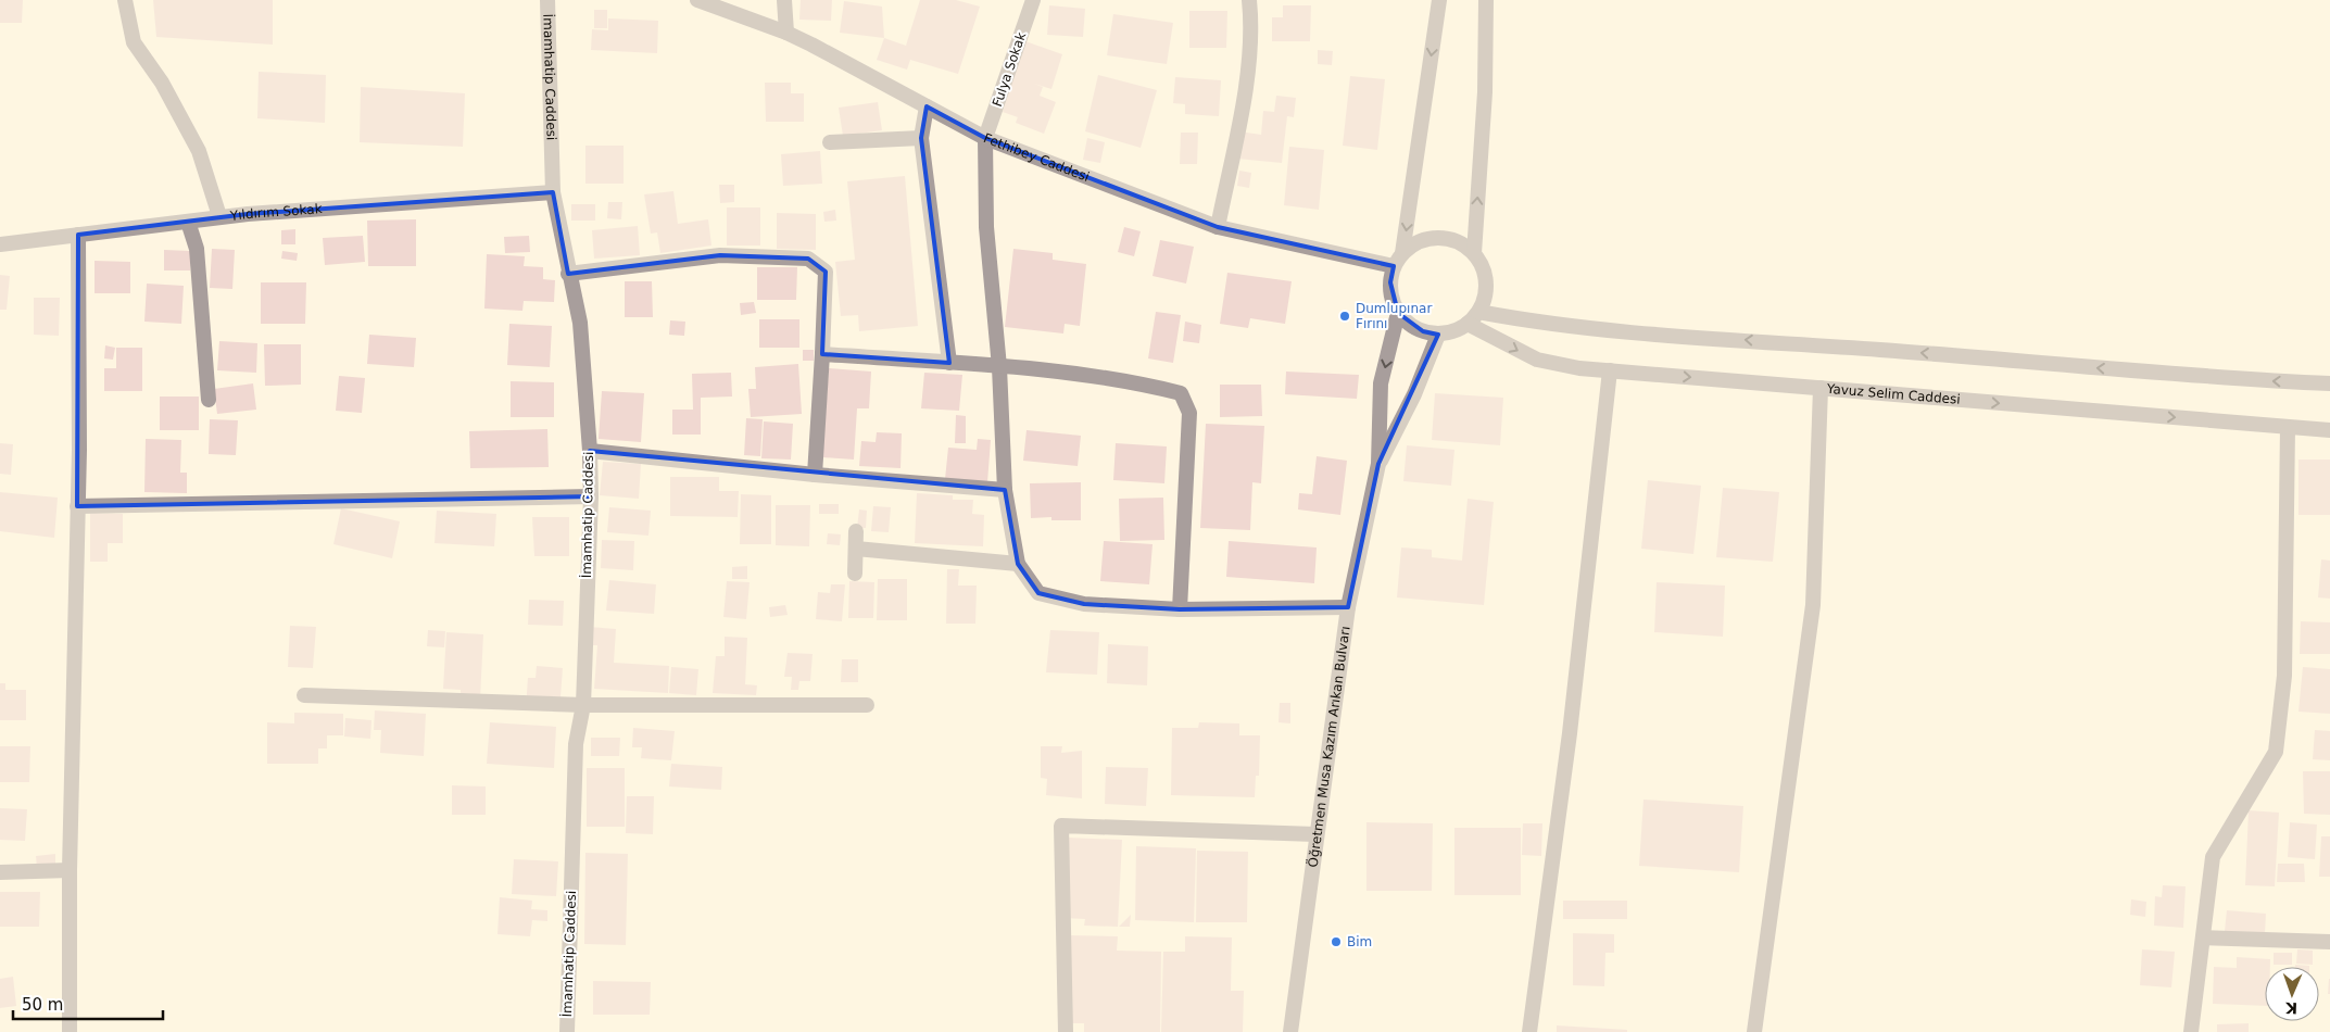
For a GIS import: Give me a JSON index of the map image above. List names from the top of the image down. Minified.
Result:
{"streets":{"street":["Fulya Sokak","İmamhatip Caddesi","Fethibey Caddesi","Yıldırım Sokak","Yavuz Selim Caddesi","Öğretmen Musa Kazım Arıkan Bulvarı"]},"crossings":[["Fulya Sokak","Fethibey Caddesi"],["İmamhatip Caddesi","Yıldırım Sokak"],["Fethibey Caddesi","Yavuz Selim Caddesi"],["Fethibey Caddesi","Öğretmen Musa Kazım Arıkan Bulvarı"],["Yavuz Selim Caddesi","Öğretmen Musa Kazım Arıkan Bulvarı"]],"places":["Dumlupınar Fırını","Bim"],"scale_bar":"50 m","north":"bottom"}
